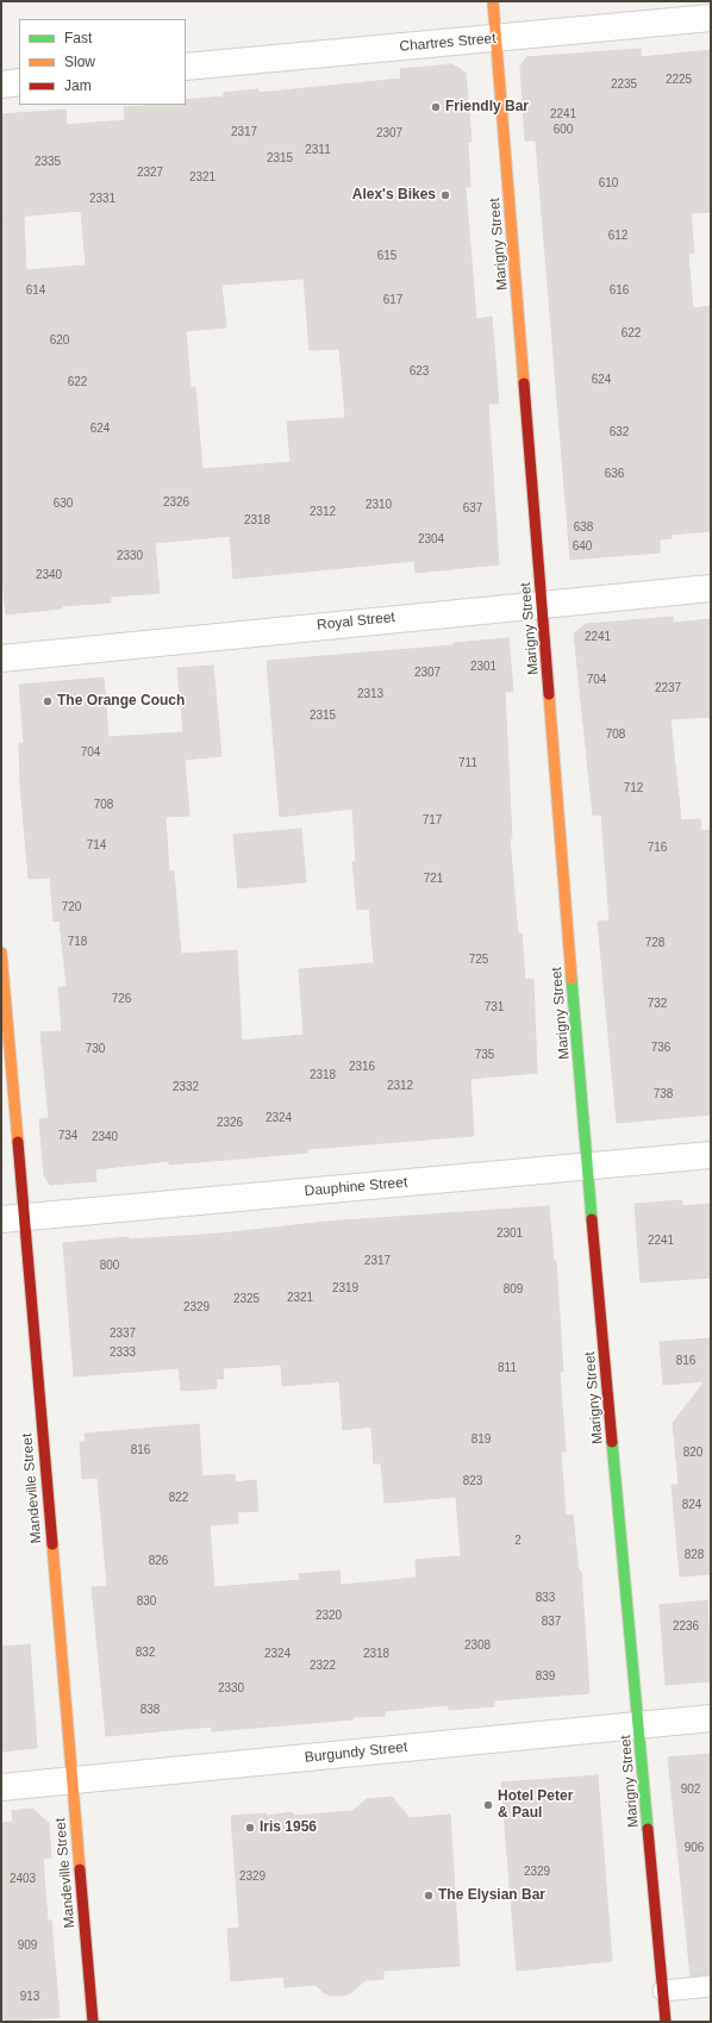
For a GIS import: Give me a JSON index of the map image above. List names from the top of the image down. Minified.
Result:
{"streets":{"street":["Chartres Street","Marigny Street","Royal Street","Dauphine Street","Mandeville Street","Burgundy Street"]},"crossings":[["Chartres Street","Marigny Street"],["Marigny Street","Royal Street"],["Marigny Street","Dauphine Street"],["Marigny Street","Burgundy Street"],["Dauphine Street","Mandeville Street"],["Mandeville Street","Burgundy Street"]],"places":["Friendly Bar","Alex's Bikes","The Orange Couch","Hotel Peter & Paul","Iris 1956","The Elysian Bar"],"house_numbers":["2225","2235","2241","600","2317","2307","2311","2315","2335","2327","2321","610","2331","612","615","614","616","617","622","620","623","624","622","624","632","636","2326","630","2310","637","2312","2318","638","2304","640","2330","2340","2241","2301","2307","704","2237","2313","2315","708","704","711","712","708","717","714","716","721","720","718","728","725","726","732","731","736","730","735","2316","2318","2312","2332","738","2324","2326","734","2340","2301","2241","2317","800","2319","809","2321","2325","2329","2337","2333","816","811","819","816","820","823","822","824","2","828","826","833","830","2320","837","2236","2308","832","2324","2318","2322","839","2330","838","902","906","2329","2329","2403","909","913"],"legend":["Fast","Slow","Jam"]}
